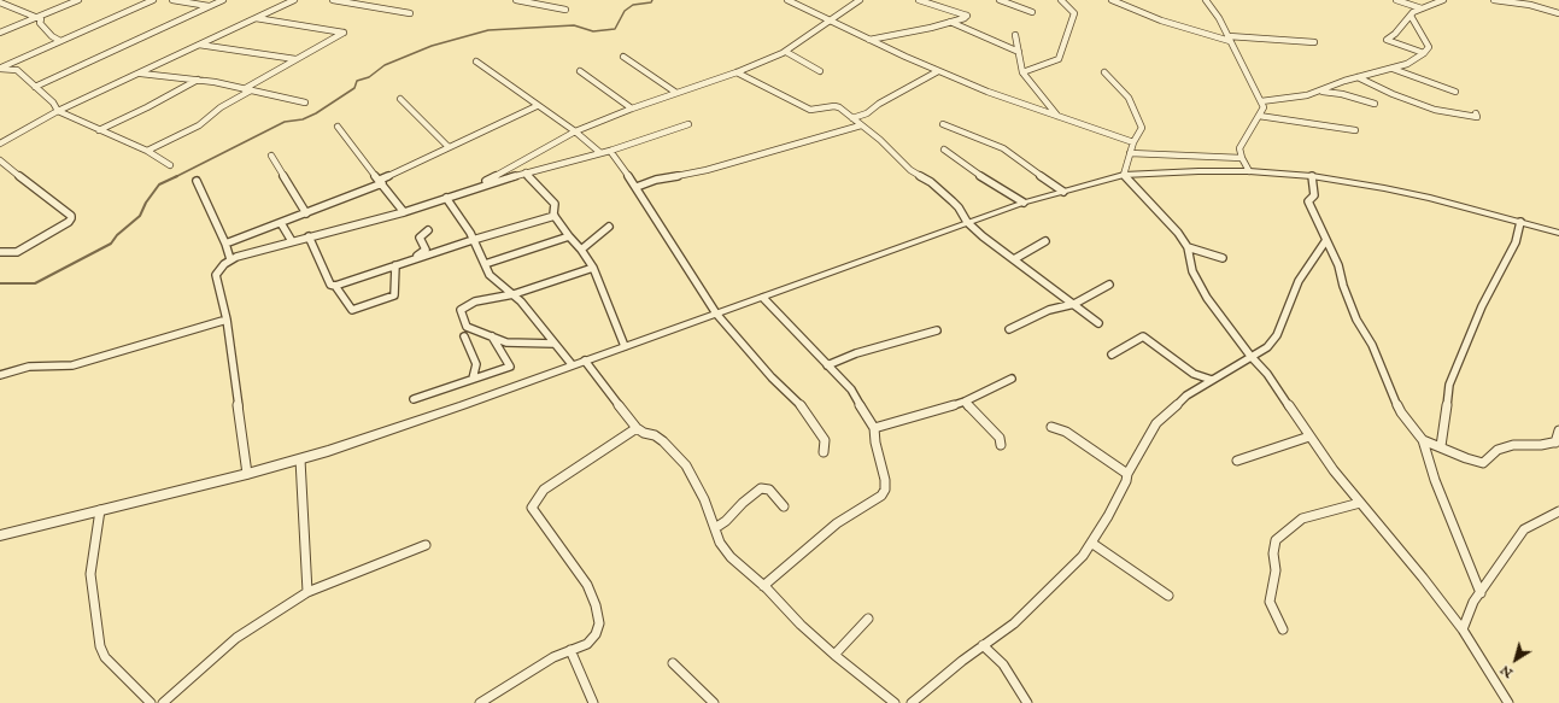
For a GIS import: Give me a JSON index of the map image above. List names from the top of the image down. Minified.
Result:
{"north":"bottom left"}
